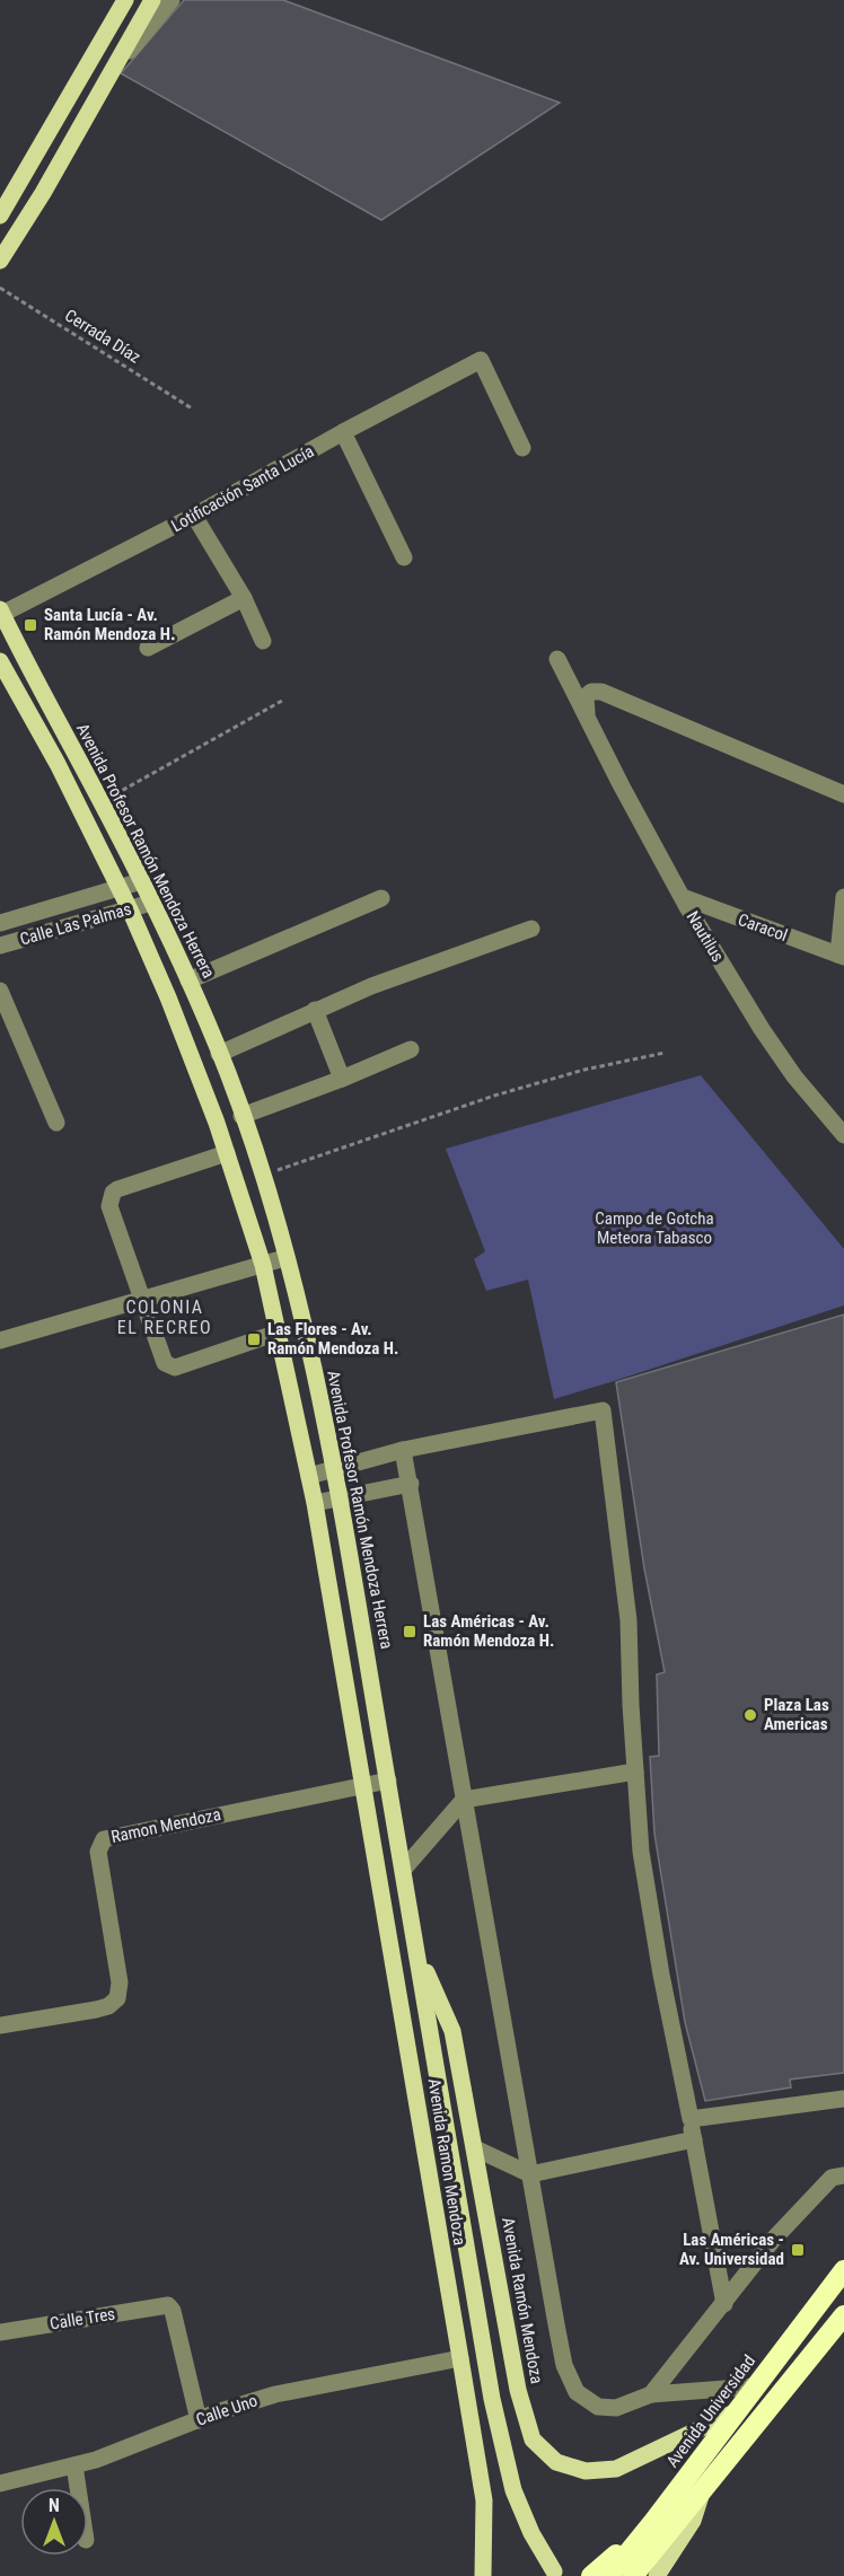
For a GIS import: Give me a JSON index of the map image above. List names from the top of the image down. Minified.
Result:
{"streets":{"highway":["Avenida Universidad"],"main road":["Avenida Profesor Ramón Mendoza Herrera","Avenida Ramon Mendoza","Avenida Ramón Mendoza"],"street":["Lotificación Santa Lucía","Calle Las Palmas","Caracol","Nautilus","Ramon Mendoza","Calle Tres","Calle Uno"],"path":["Cerrada Díaz"]},"crossings":[["Lotificación Santa Lucía","Avenida Profesor Ramón Mendoza Herrera"],["Avenida Profesor Ramón Mendoza Herrera","Calle Las Palmas"],["Avenida Profesor Ramón Mendoza Herrera","Ramon Mendoza"],["Avenida Profesor Ramón Mendoza Herrera","Avenida Ramón Mendoza"],["Caracol","Nautilus"],["Ramon Mendoza","Avenida Ramon Mendoza"],["Avenida Ramon Mendoza","Calle Uno"],["Avenida Ramón Mendoza","Avenida Universidad"],["Calle Tres","Calle Uno"]],"districts":["COLONIA EL RECREO"],"parks":["Campo de Gotcha Meteora Tabasco"],"places":{"transit":["Santa Lucía - Av. Ramón Mendoza H.","Las Flores - Av. Ramón Mendoza H.","Las Américas - Av. Ramón Mendoza H.","Las Américas - Av. Universidad"],"other":["Plaza Las Americas"]},"north":"top"}
